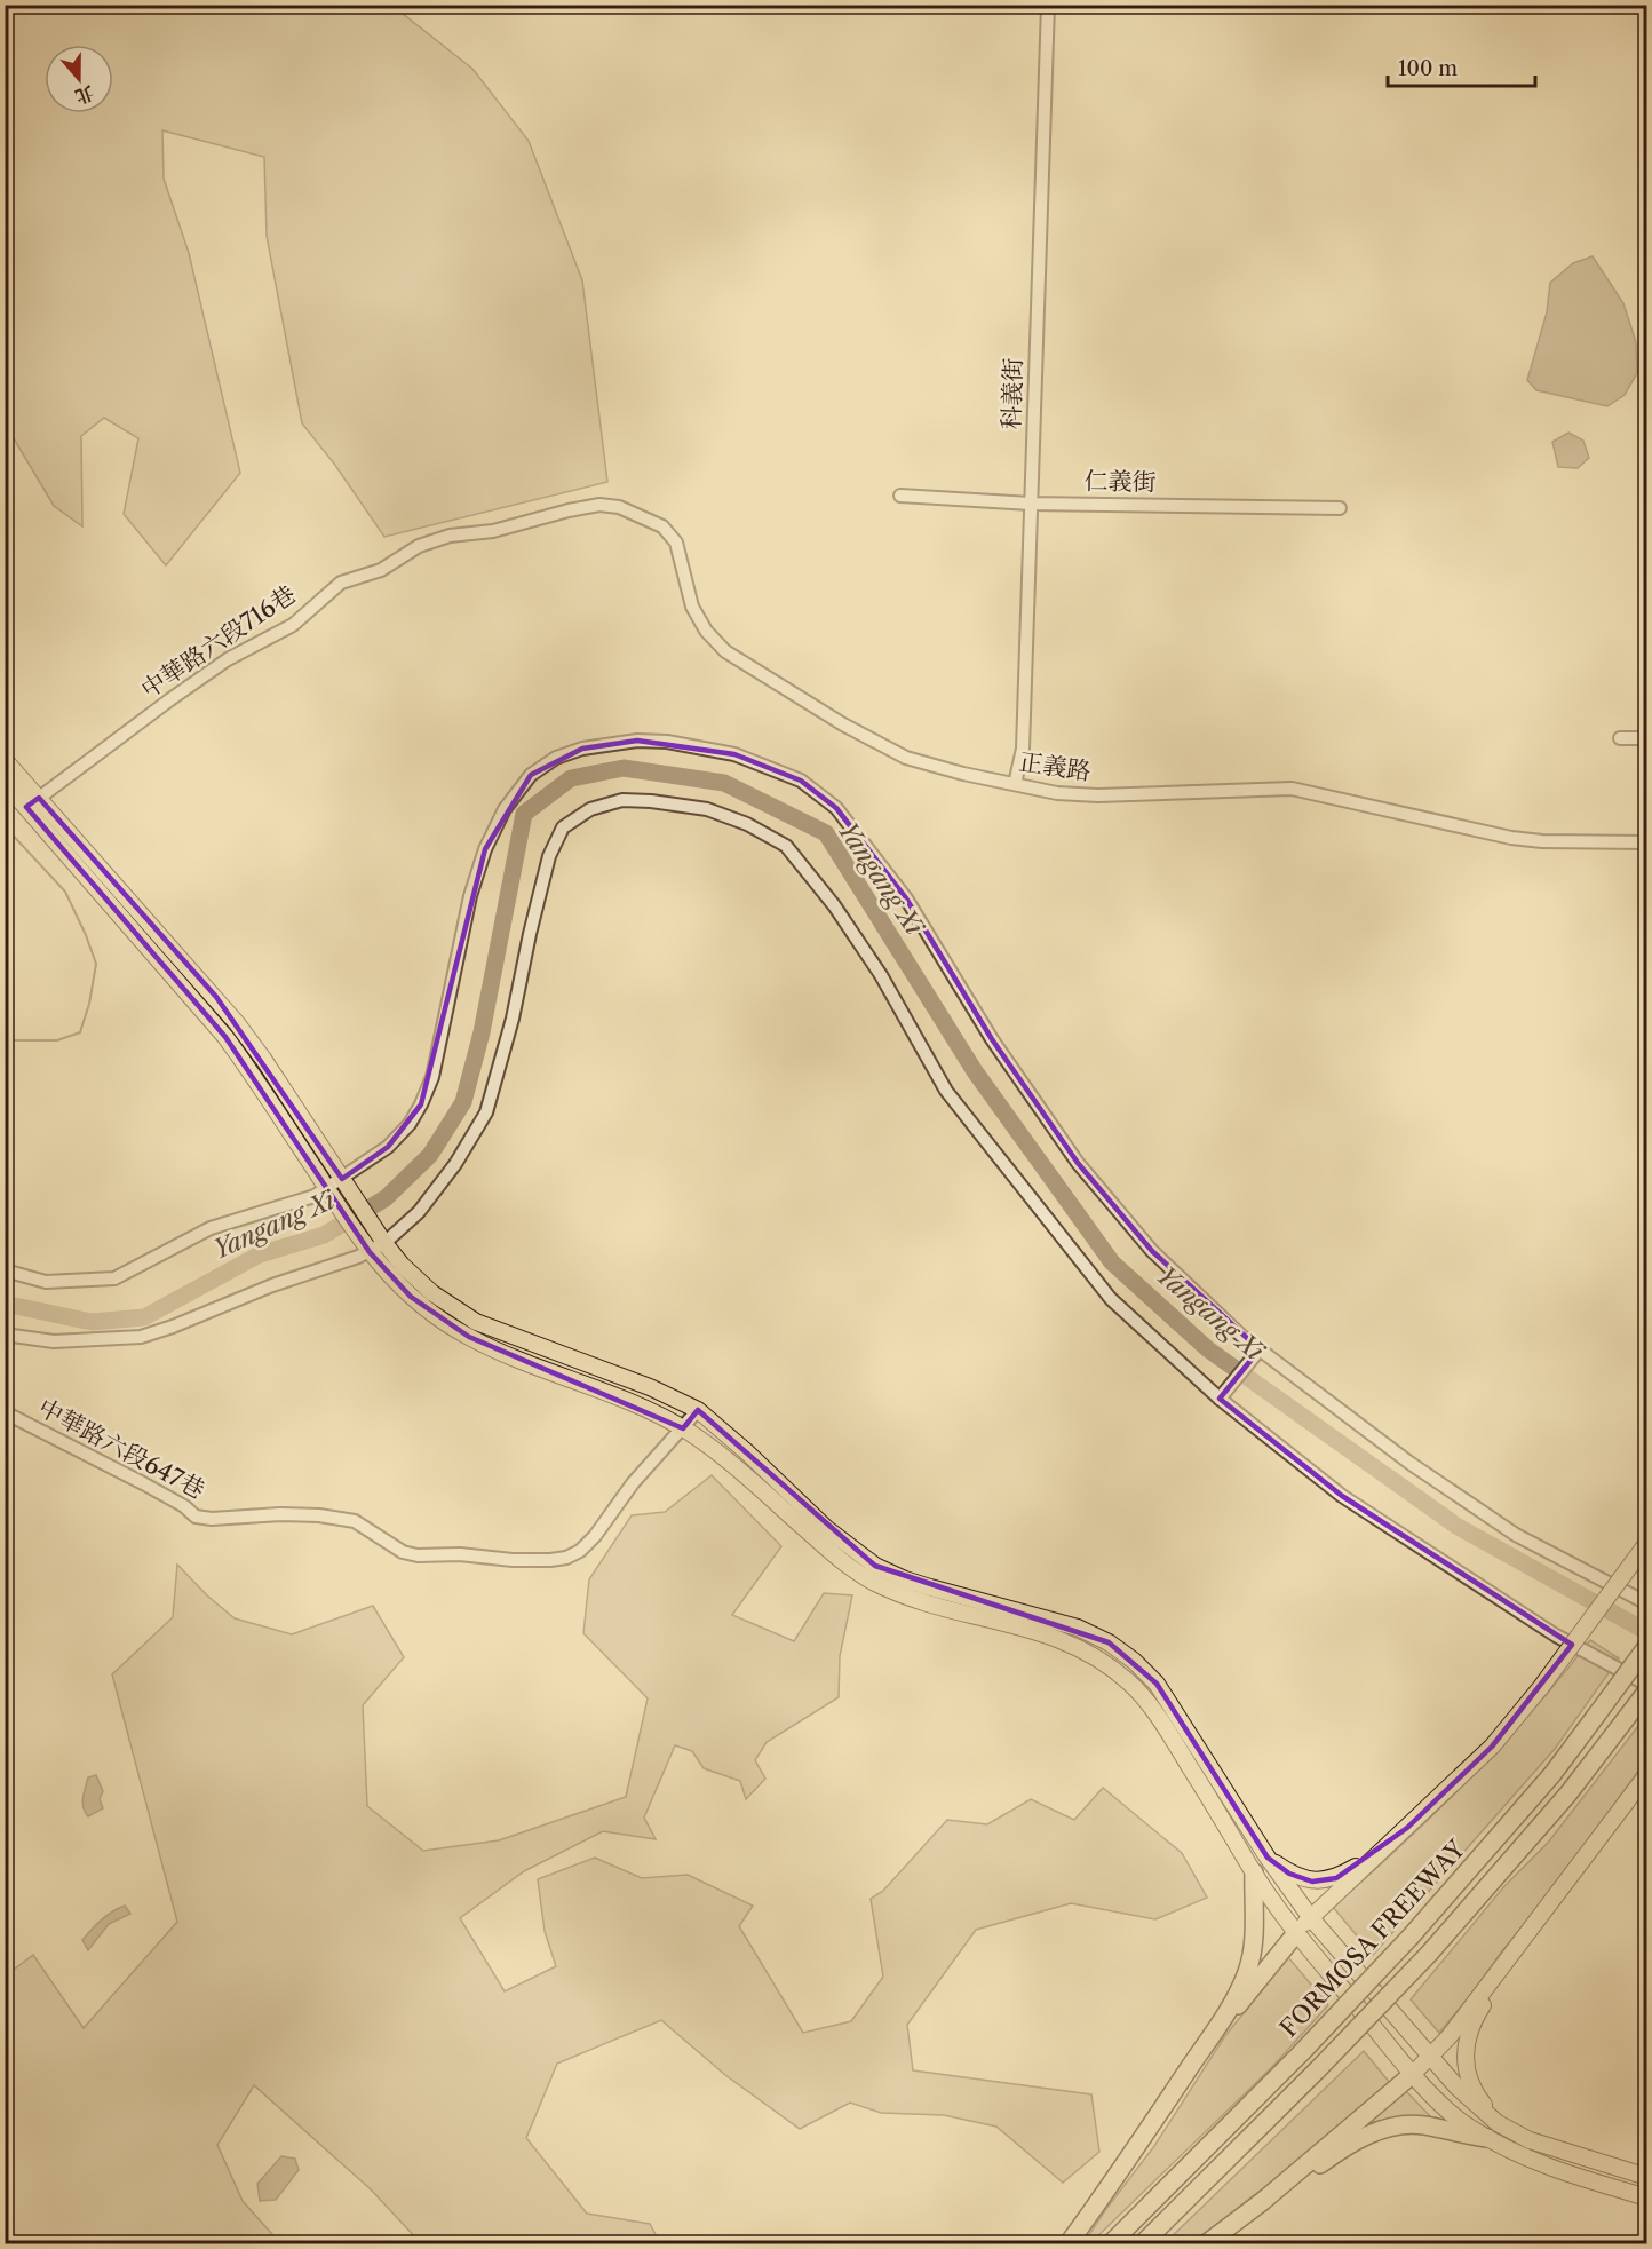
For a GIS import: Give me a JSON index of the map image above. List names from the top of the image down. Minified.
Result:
{"streets":{"highway":["FORMOSA FREEWAY"],"street":["科義街","仁義街","中華路六段716巷","正義路","中華路六段647巷"]},"crossings":[["科義街","仁義街"],["科義街","正義路"],["中華路六段716巷","正義路"]],"water":["Yangang Xi"],"scale_bar":"100 m","north":"bottom"}
